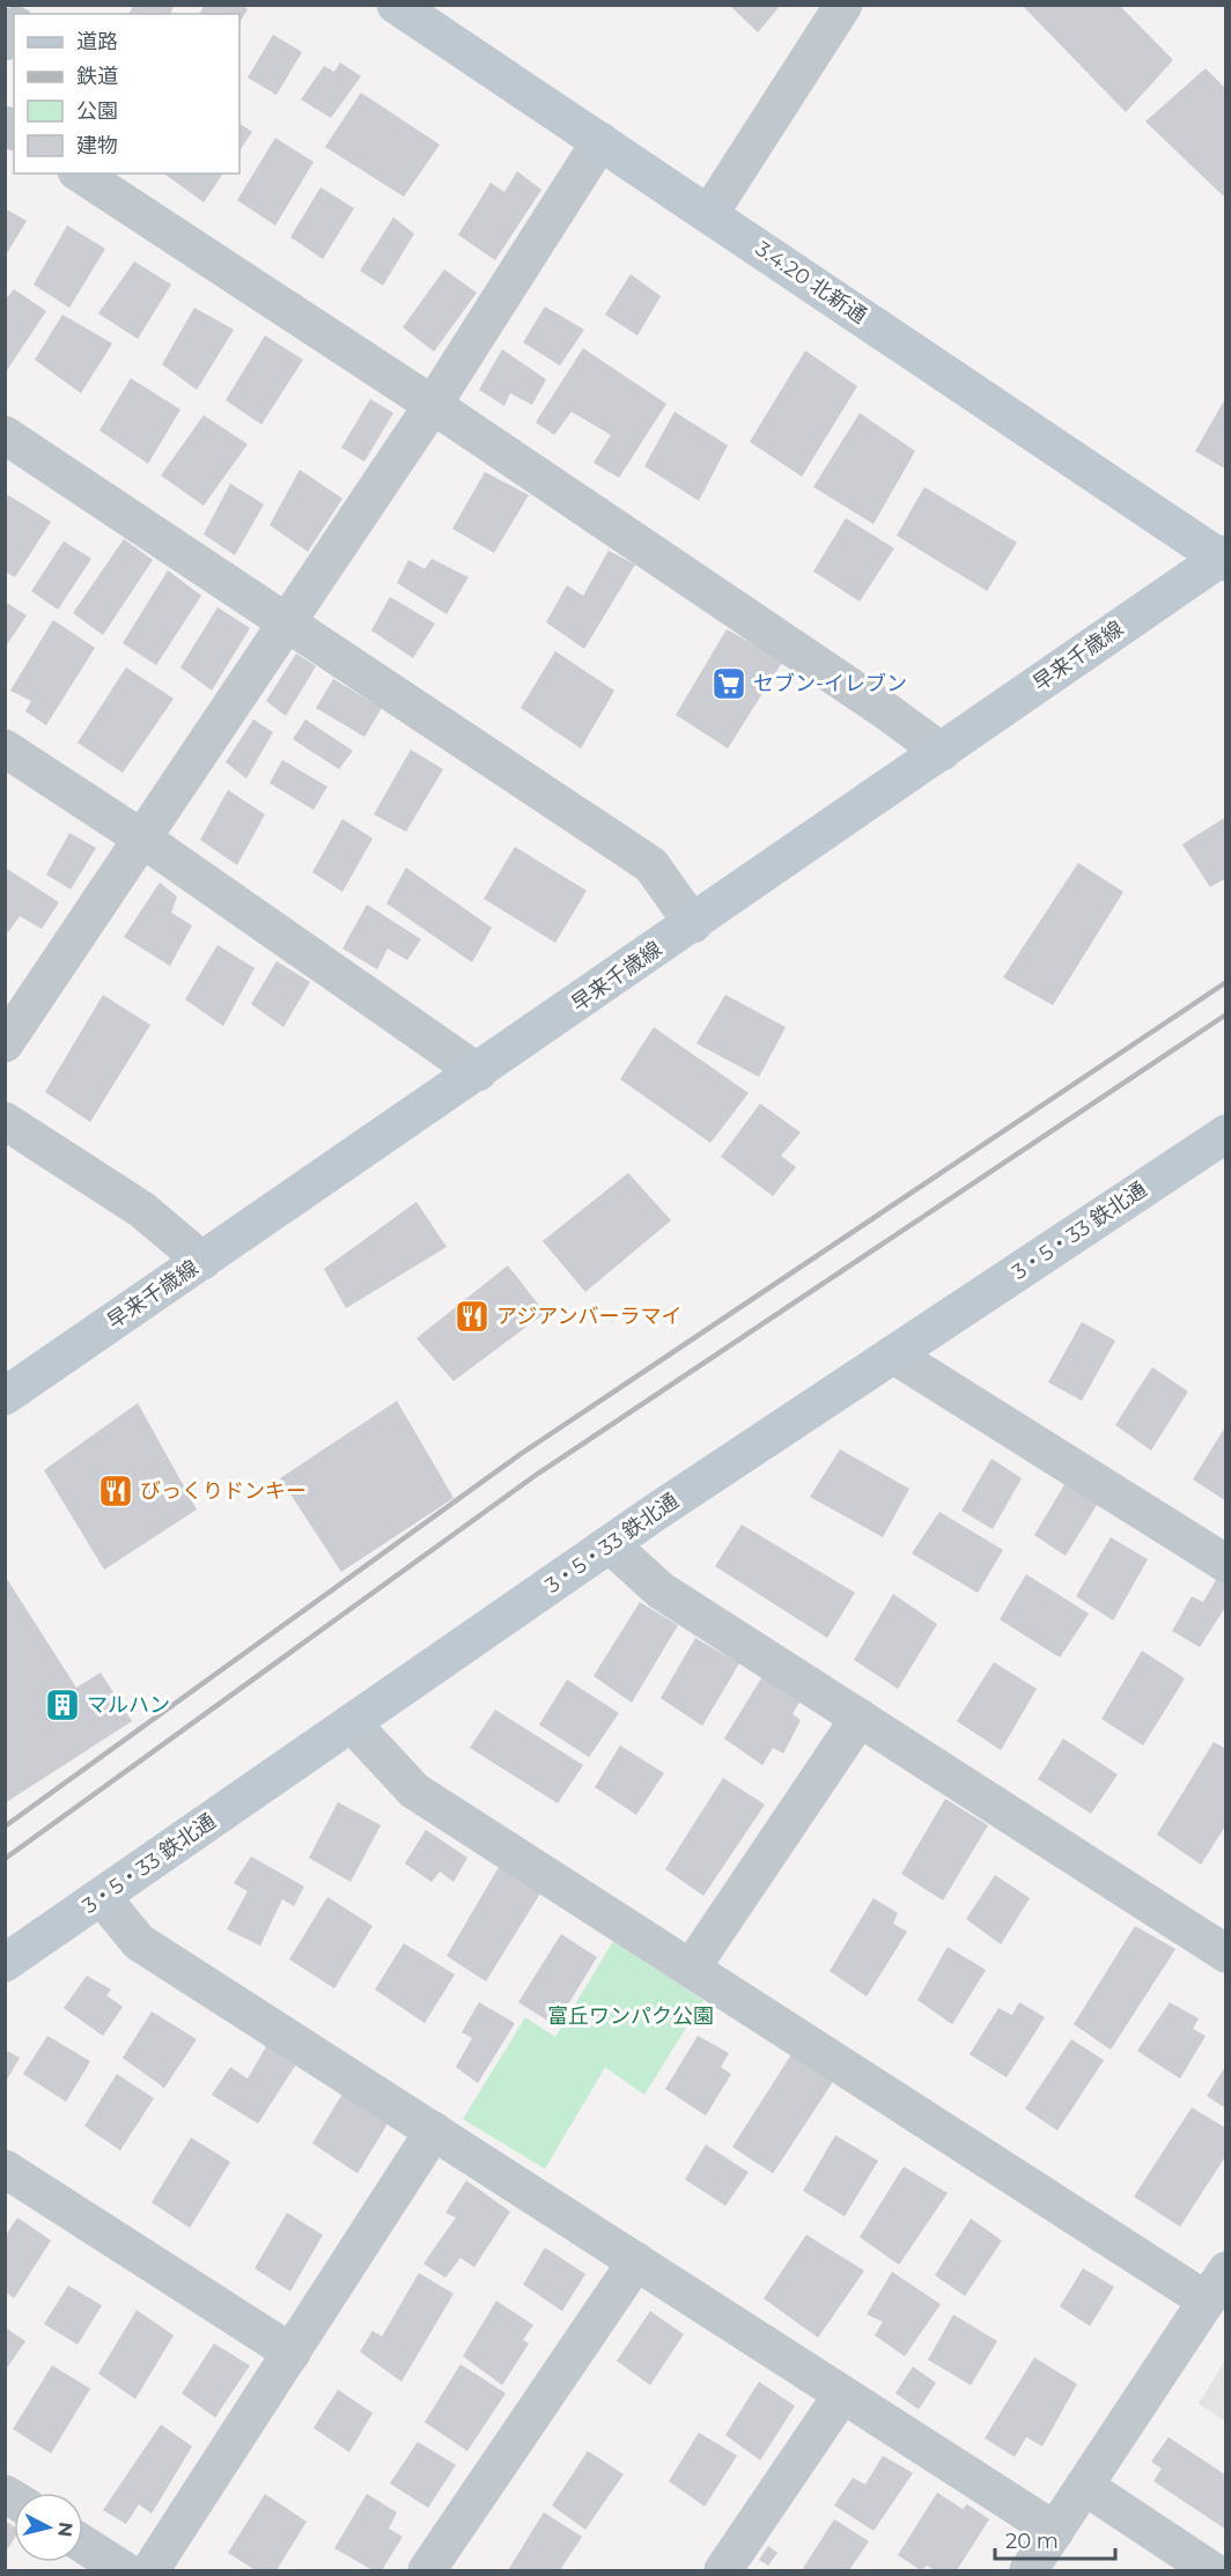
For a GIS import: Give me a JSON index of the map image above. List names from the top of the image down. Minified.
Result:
{"streets":{"street":["3.4.20 北新通","早来千歳線","3・5・33 鉄北通"]},"crossings":[["3.4.20 北新通","早来千歳線"]],"parks":["富丘ワンパク公園"],"places":{"supermarket":["セブン-イレブン"],"restaurant":["アジアンバーラマイ","びっくりドンキー"],"building":["マルハン"]},"legend":["道路","鉄道","公園","建物"],"scale_bar":"20 m","north":"right"}
